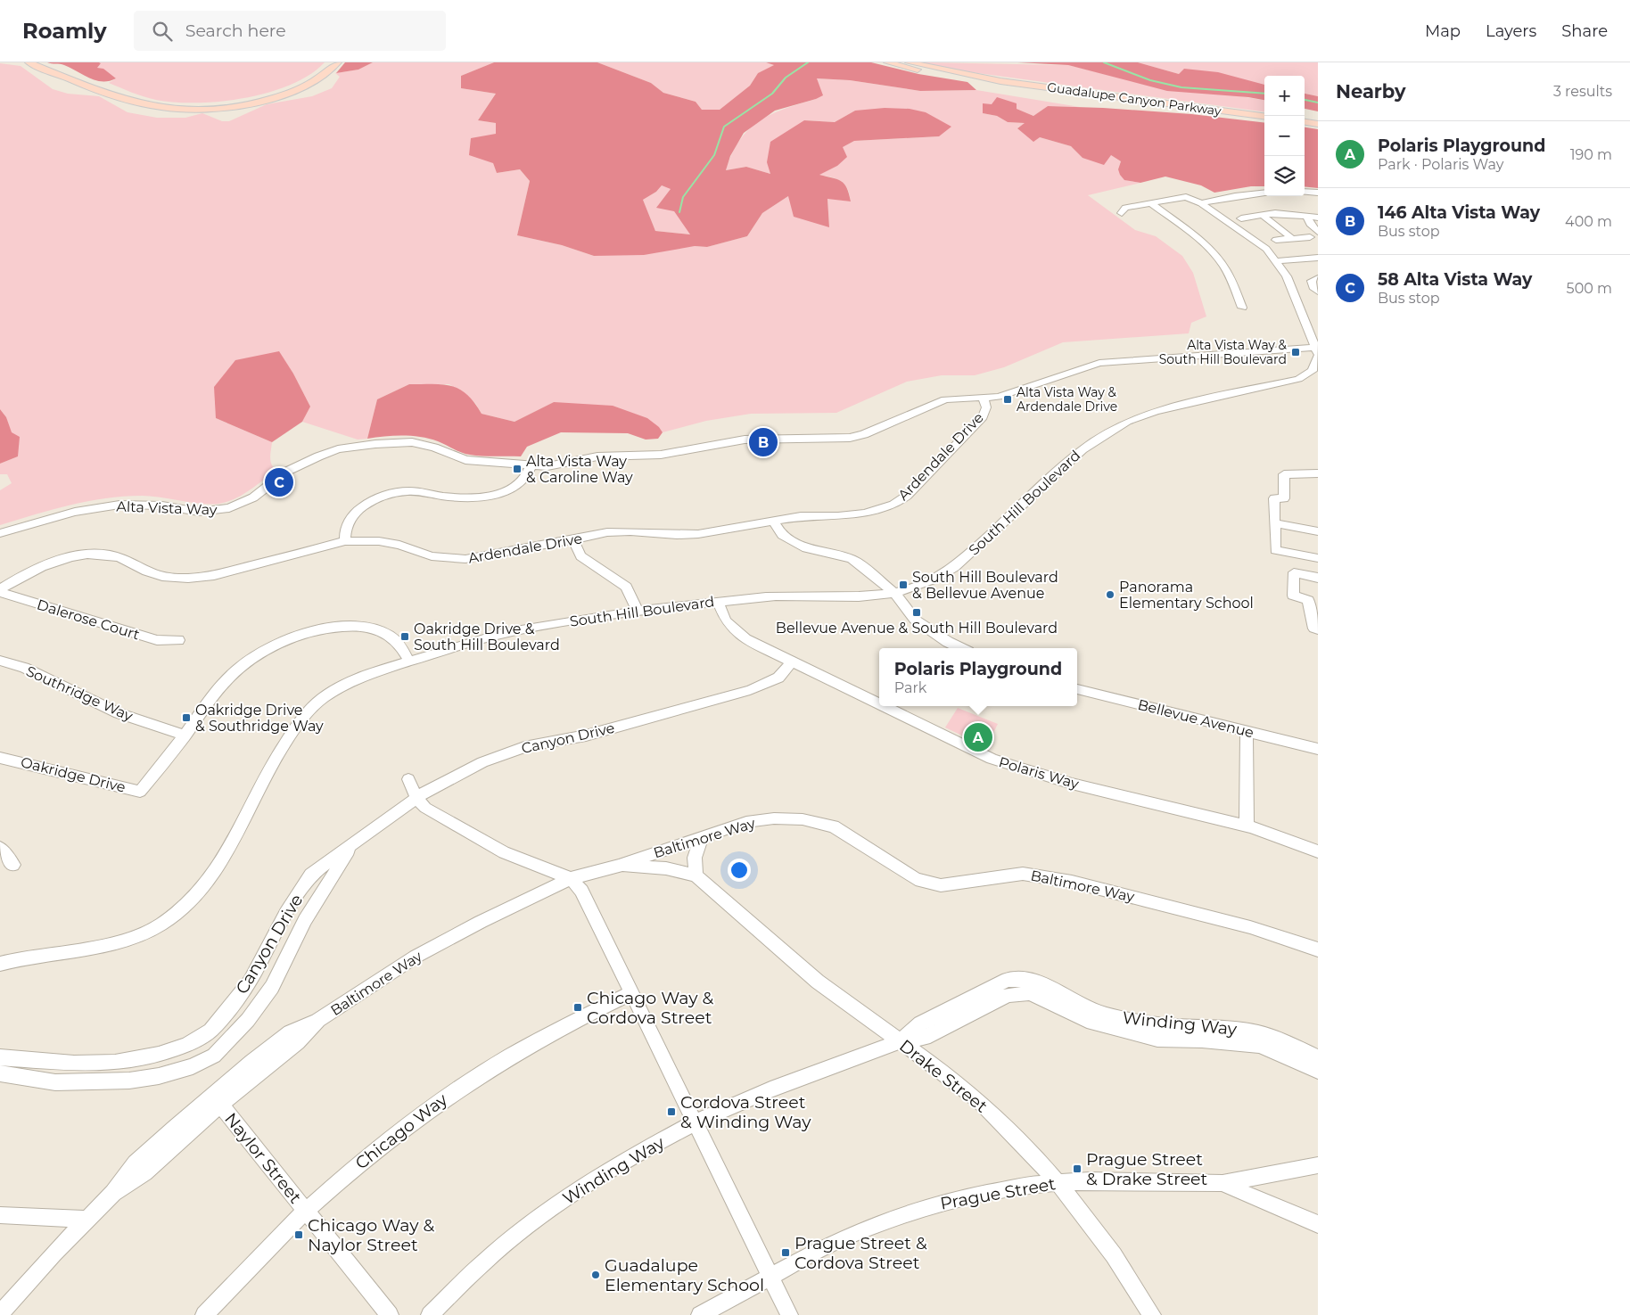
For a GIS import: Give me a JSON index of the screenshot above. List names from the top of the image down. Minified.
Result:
{"streets":{"main road":["Guadalupe Canyon Parkway"],"street":["Ardendale Drive","South Hill Boulevard","Alta Vista Way","Dalerose Court","Southridge Way","Bellevue Avenue","Canyon Drive","Polaris Way","Oakridge Drive","Baltimore Way","Winding Way","Drake Street","Chicago Way","Naylor Street","Prague Street"]},"crossings":[["Ardendale Drive","Alta Vista Way"],["Ardendale Drive","Dalerose Court"],["South Hill Boulevard","Alta Vista Way"],["South Hill Boulevard","Polaris Way"],["South Hill Boulevard","Oakridge Drive"],["Southridge Way","Oakridge Drive"],["Canyon Drive","Polaris Way"],["Baltimore Way","Drake Street"],["Baltimore Way","Naylor Street"],["Winding Way","Drake Street"],["Drake Street","Prague Street"],["Chicago Way","Naylor Street"]],"places":{"transit":["Alta Vista Way & South Hill Boulevard","Alta Vista Way & Ardendale Drive","Alta Vista Way & Caroline Way","South Hill Boulevard & Bellevue Avenue","Bellevue Avenue & South Hill Boulevard","Oakridge Drive & South Hill Boulevard","Oakridge Drive & Southridge Way","Chicago Way & Cordova Street","Cordova Street & Winding Way","Prague Street & Drake Street","Chicago Way & Naylor Street","Prague Street & Cordova Street"],"other":["Panorama Elementary School","Guadalupe Elementary School"]},"page":{"header":"Roamly","search":"Search here","nav":["Map","Layers","Share"],"heading":["Nearby","3 results"],"map_buttons":["+","−"],"list":[{"mark":"A","name":"Polaris Playground","note":"Park · Polaris Way","value":"190 m"},{"mark":"B","name":"146 Alta Vista Way","note":"Bus stop","value":"400 m"},{"mark":"C","name":"58 Alta Vista Way","note":"Bus stop","value":"500 m"}],"pins":["B","C","A"],"popup":["Polaris Playground","Park"]}}
